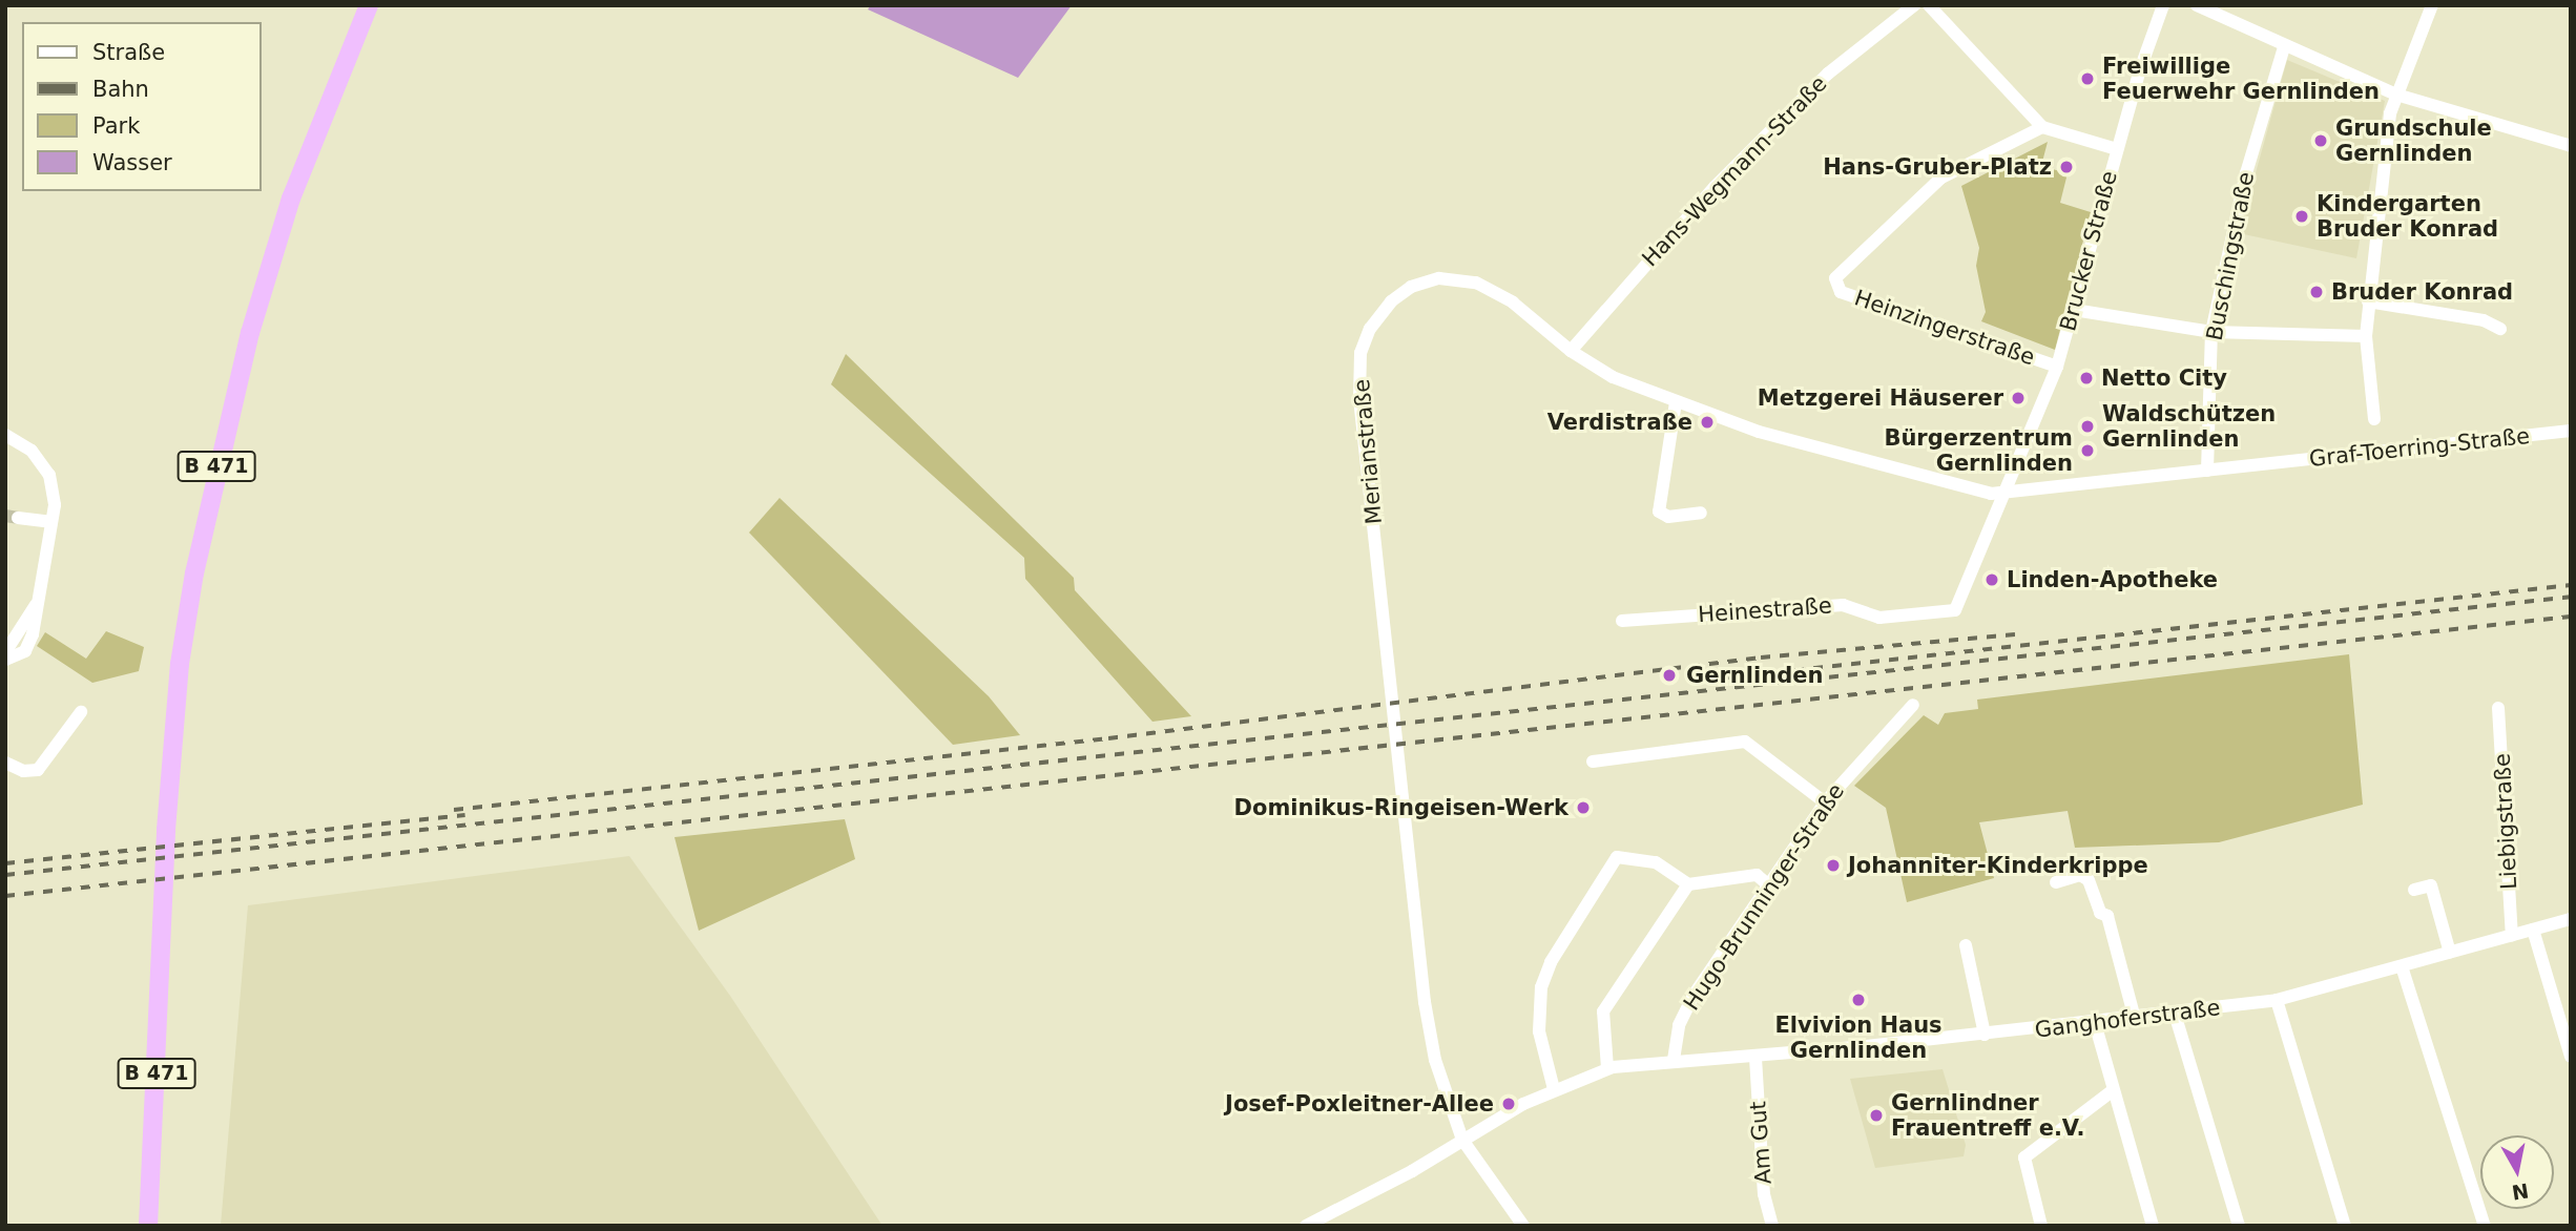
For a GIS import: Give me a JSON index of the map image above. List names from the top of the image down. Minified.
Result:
{"streets":{"highway":["B 471"],"street":["Hans-Wegmann-Straße","Brucker Straße","Buschingstraße","Heinzingerstraße","Graf-Toerring-Straße","Merianstraße","Heinestraße","Liebigstraße","Hugo-Brunninger-Straße","Ganghoferstraße","Am Gut"]},"crossings":[["Hans-Wegmann-Straße","Merianstraße"],["Brucker Straße","Heinzingerstraße"],["Brucker Straße","Graf-Toerring-Straße"],["Brucker Straße","Merianstraße"],["Brucker Straße","Heinestraße"],["Buschingstraße","Graf-Toerring-Straße"],["Graf-Toerring-Straße","Merianstraße"],["Graf-Toerring-Straße","Heinestraße"],["Merianstraße","Heinestraße"],["Liebigstraße","Ganghoferstraße"],["Hugo-Brunninger-Straße","Ganghoferstraße"],["Ganghoferstraße","Am Gut"]],"places":["Freiwillige Feuerwehr Gernlinden","Grundschule Gernlinden","Hans-Gruber-Platz","Kindergarten Bruder Konrad","Bruder Konrad","Netto City","Metzgerei Häuserer","Verdistraße","Waldschützen Gernlinden","Bürgerzentrum Gernlinden","Linden-Apotheke","Gernlinden","Dominikus-Ringeisen-Werk","Johanniter-Kinderkrippe","Elvivion Haus Gernlinden","Josef-Poxleitner-Allee","Gernlindner Frauentreff e.V."],"legend":["Straße","Bahn","Park","Wasser"],"north":"bottom"}
